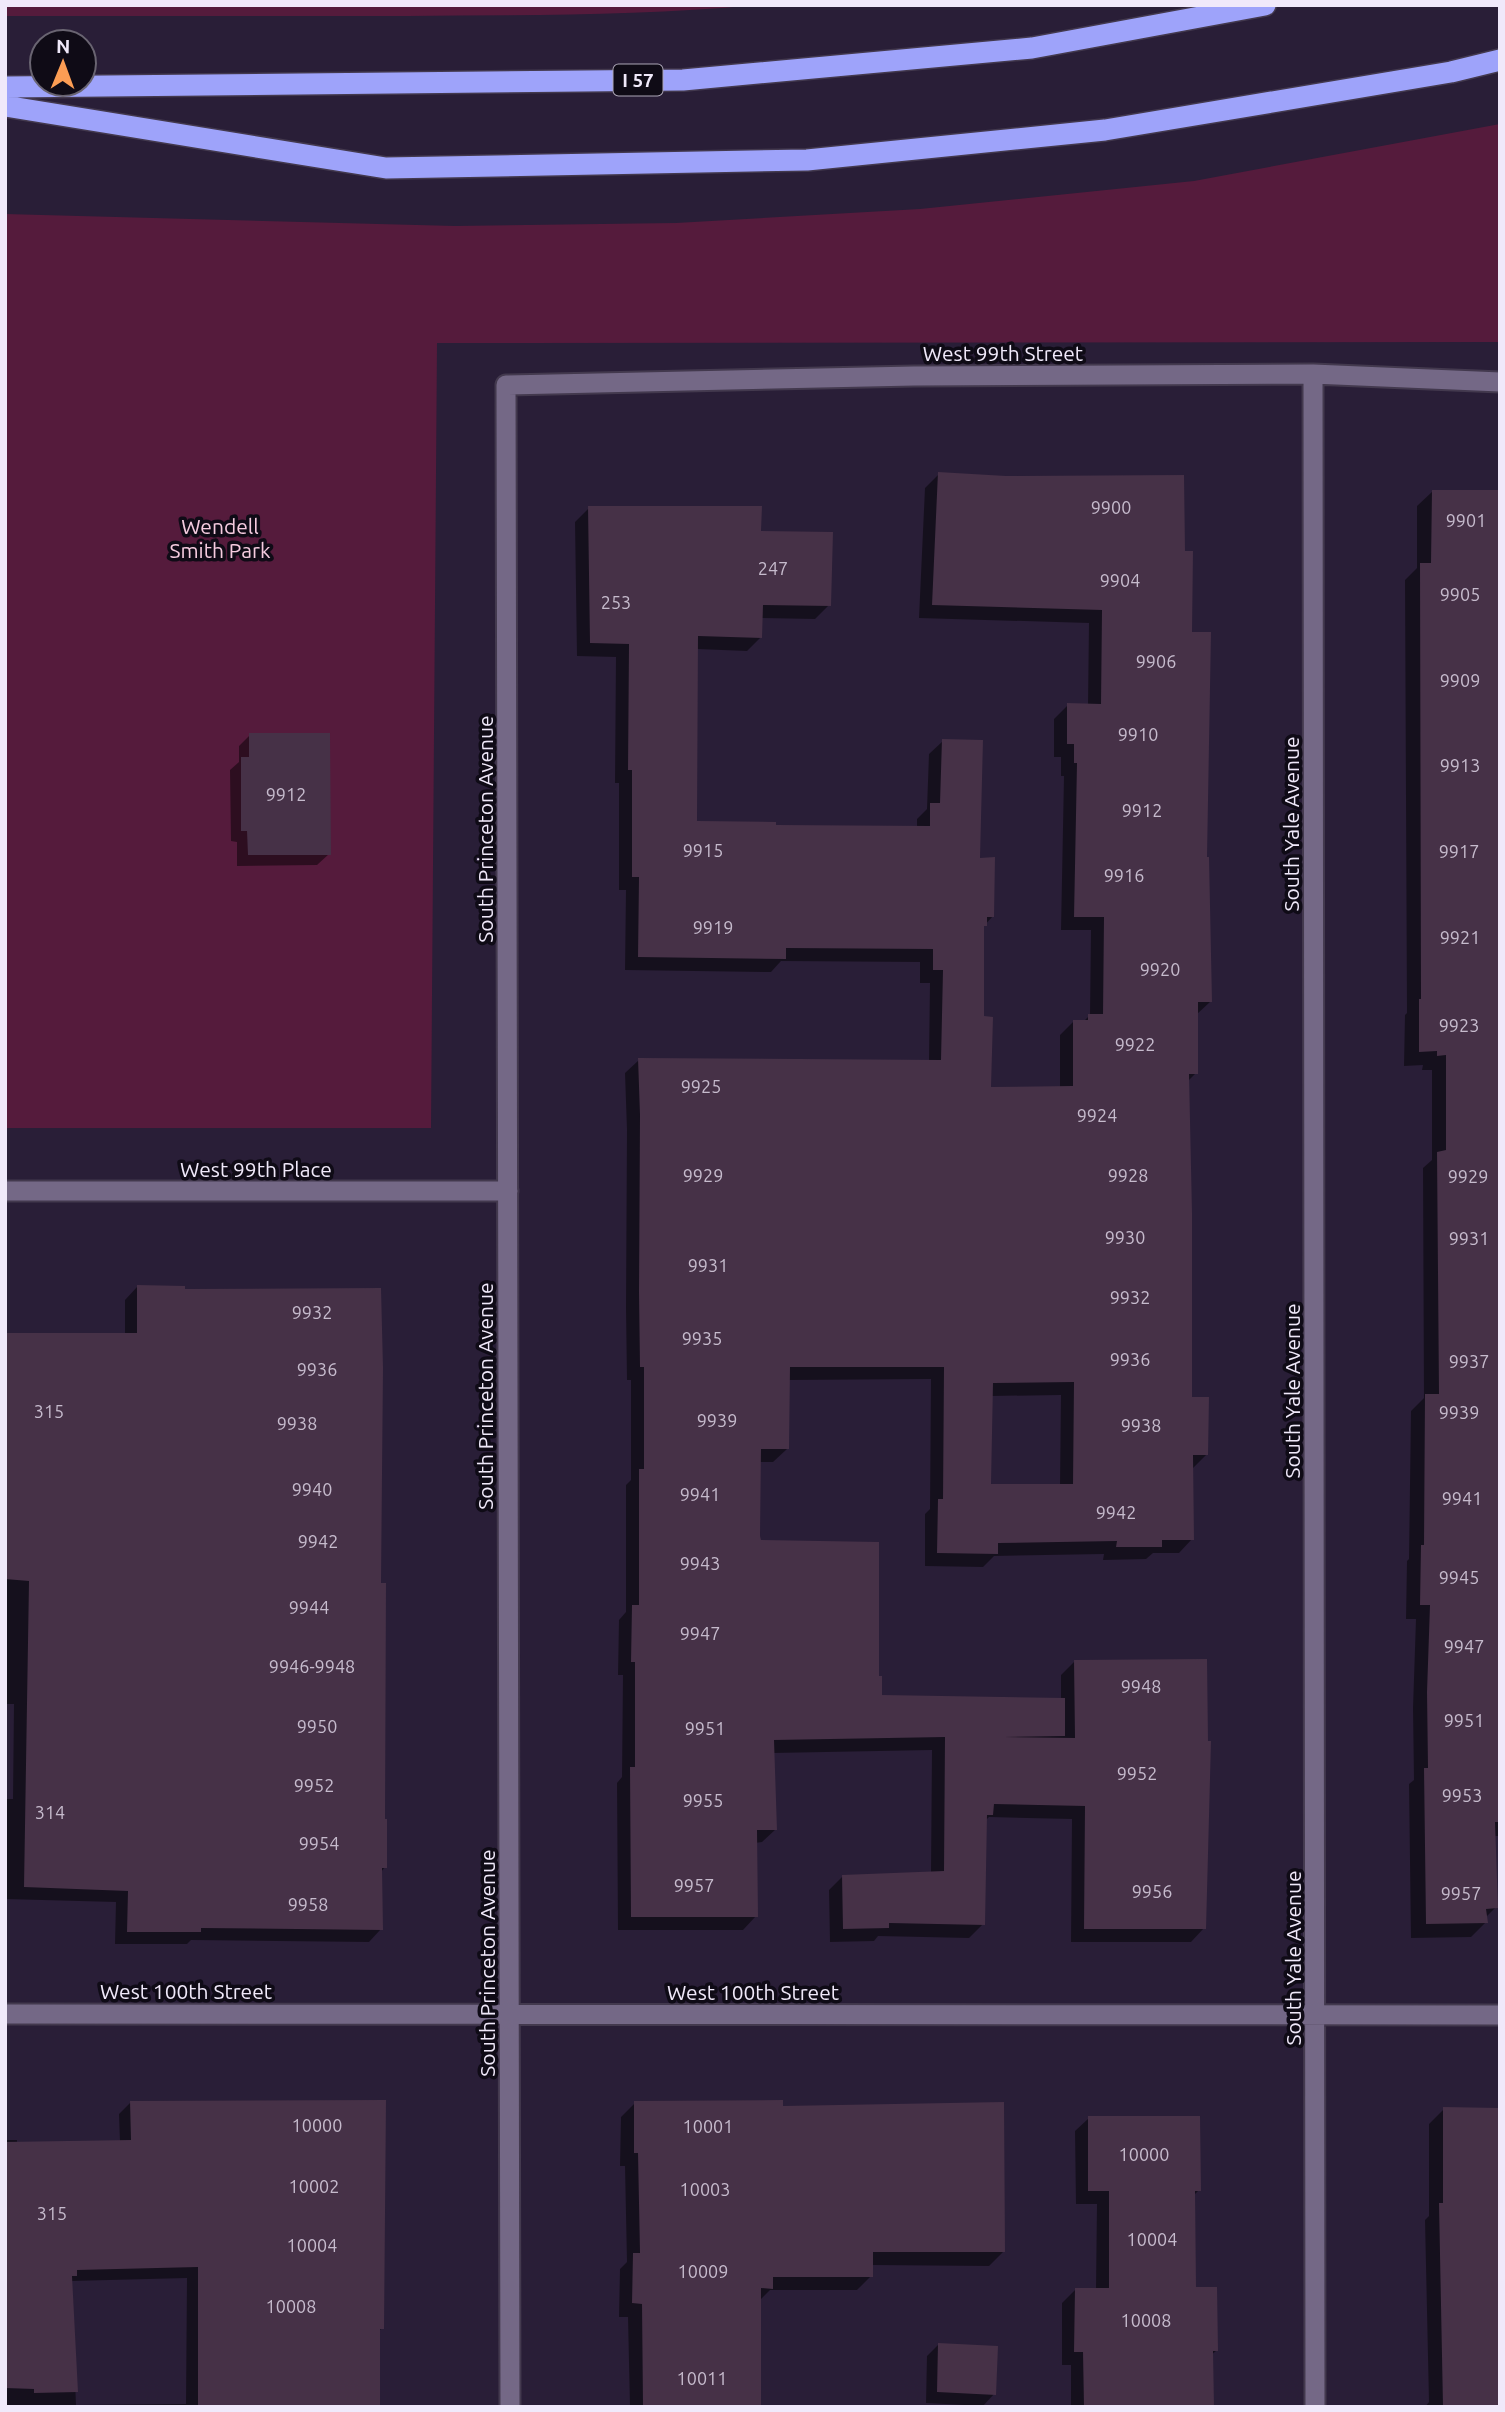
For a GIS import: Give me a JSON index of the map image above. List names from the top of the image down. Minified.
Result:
{"streets":{"highway":["I 57"],"street":["West 99th Street","South Yale Avenue","South Princeton Avenue","West 99th Place","West 100th Street"]},"crossings":[["West 99th Street","South Yale Avenue"],["West 99th Street","South Princeton Avenue"],["South Yale Avenue","West 100th Street"],["South Princeton Avenue","West 99th Place"],["South Princeton Avenue","West 100th Street"]],"parks":["Wendell Smith Park"],"house_numbers":["9900","9901","247","9904","9905","253","9906","9909","9910","9913","9912","9912","9915","9917","9916","9919","9921","9920","9923","9922","9925","9924","9929","9928","9929","9930","9931","9931","9932","9932","9935","9936","9937","9936","315","9939","9939","9938","9938","9940","9941","9941","9942","9942","9943","9945","9944","9947","9947","9946-9948","9948","9951","9950","9951","9952","9952","9953","9955","314","9954","9957","9956","9957","9958","10000","10001","10000","10002","10003","315","10004","10004","10009","10008","10008","10011"],"north":"top"}
